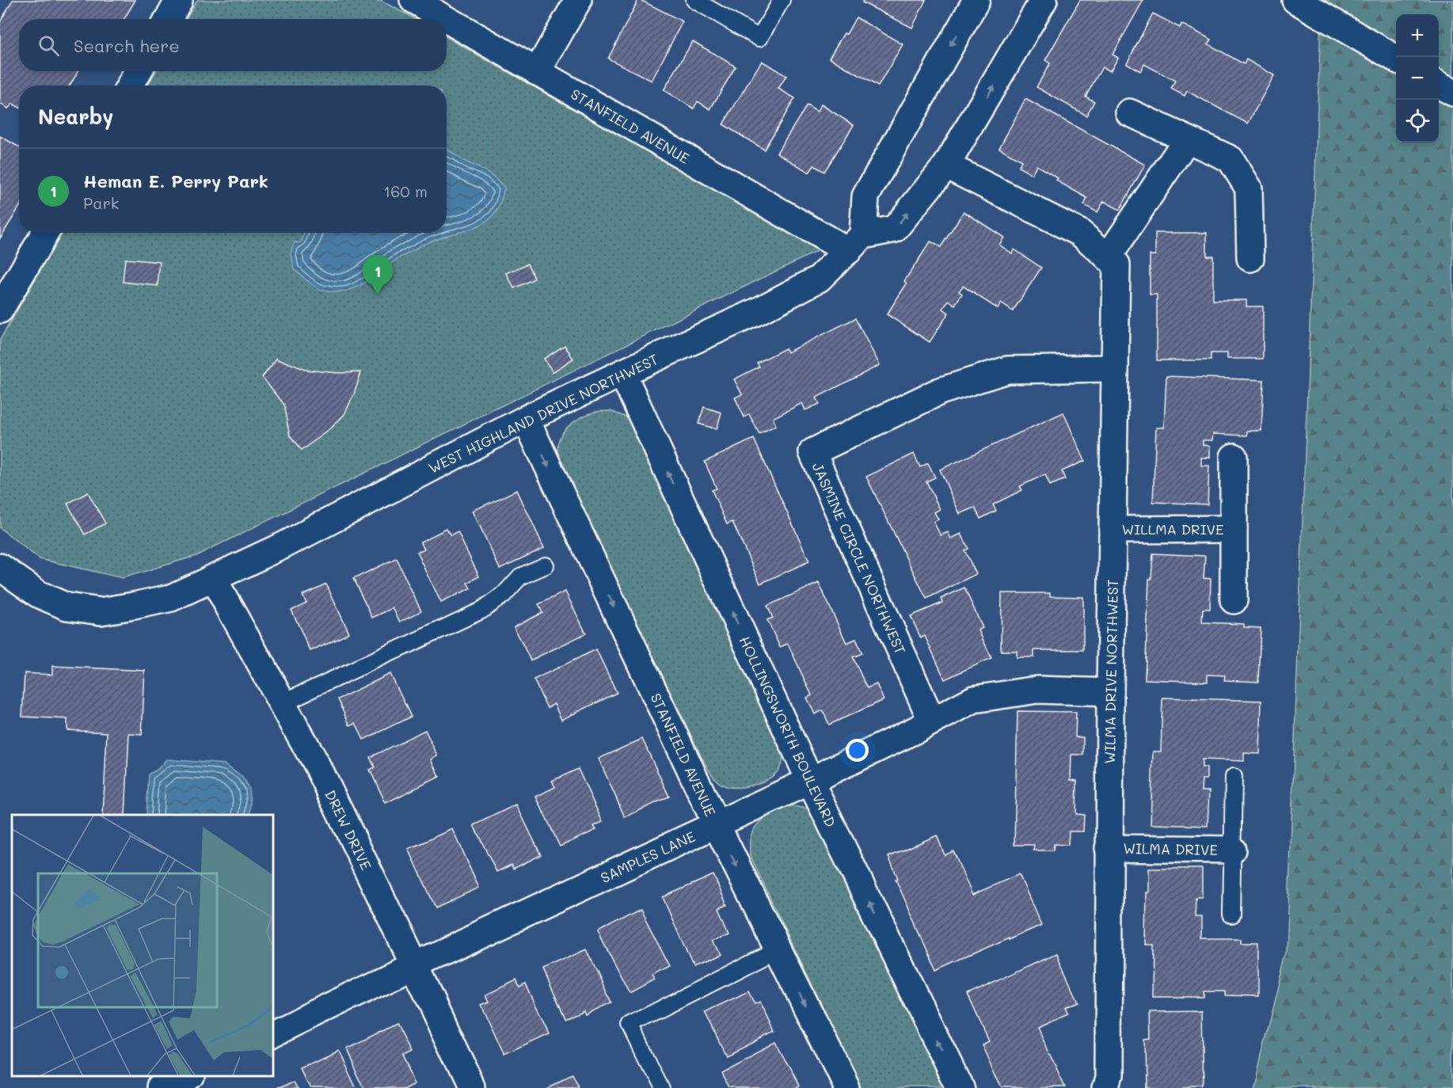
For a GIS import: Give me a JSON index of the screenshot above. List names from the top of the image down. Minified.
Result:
{"streets":{"street":["STANFIELD AVENUE","WEST HIGHLAND DRIVE NORTHWEST","WILLMA DRIVE","JASMINE CIRCLE NORTHWEST","WILMA DRIVE NORTHWEST","HOLLINGSWORTH BOULEVARD","DREW DRIVE","WILMA DRIVE","SAMPLES LANE"]},"crossings":[["STANFIELD AVENUE","WEST HIGHLAND DRIVE NORTHWEST"],["STANFIELD AVENUE","SAMPLES LANE"],["WEST HIGHLAND DRIVE NORTHWEST","HOLLINGSWORTH BOULEVARD"],["WEST HIGHLAND DRIVE NORTHWEST","DREW DRIVE"],["WILLMA DRIVE","WILMA DRIVE NORTHWEST"],["JASMINE CIRCLE NORTHWEST","WILMA DRIVE NORTHWEST"],["JASMINE CIRCLE NORTHWEST","SAMPLES LANE"],["WILMA DRIVE NORTHWEST","WILMA DRIVE"],["WILMA DRIVE NORTHWEST","SAMPLES LANE"],["HOLLINGSWORTH BOULEVARD","SAMPLES LANE"],["DREW DRIVE","SAMPLES LANE"]],"one_way":["STANFIELD AVENUE","HOLLINGSWORTH BOULEVARD"],"page":{"map_buttons":["+","−"],"search":"Search here","heading":"Nearby","list":[{"mark":"1","name":"Heman E. Perry Park","note":"Park","value":"160 m"}],"pins":"1"}}
